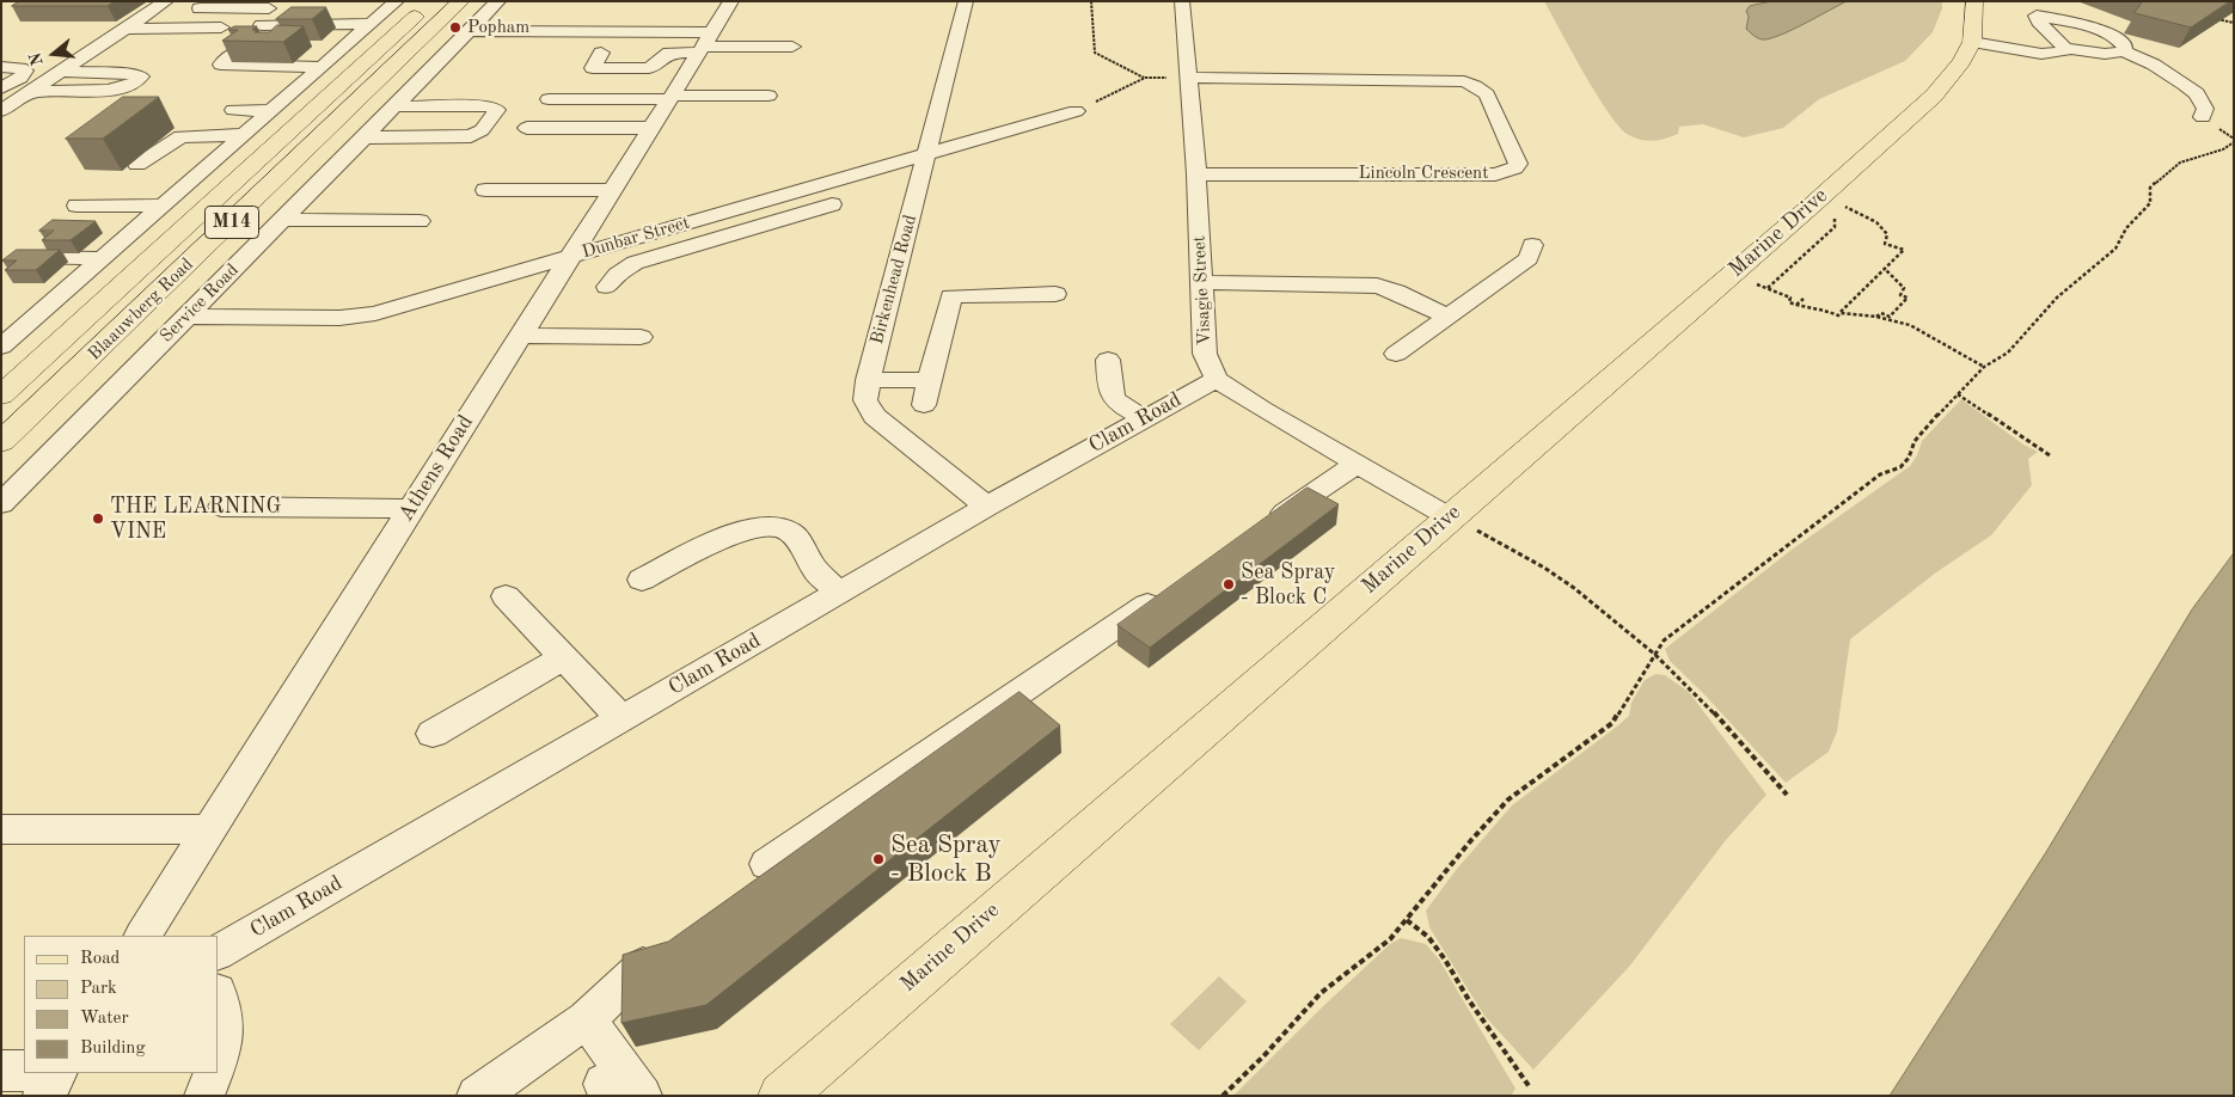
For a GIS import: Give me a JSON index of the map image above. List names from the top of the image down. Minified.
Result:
{"streets":{"main road":["M14","Marine Drive","Blaauwberg Road"],"street":["Lincoln Crescent","Dunbar Street","Birkenhead Road","Visagie Street","Service Road","Clam Road","Athens Road"]},"crossings":[["Lincoln Crescent","Visagie Street"],["Dunbar Street","Birkenhead Road"],["Dunbar Street","Service Road"],["Dunbar Street","Athens Road"],["Birkenhead Road","Clam Road"],["Visagie Street","Clam Road"]],"places":["Popham","THE LEARNING VINE","Sea Spray - Block C","Sea Spray - Block B"],"legend":["Road","Park","Water","Building"],"north":"left"}
